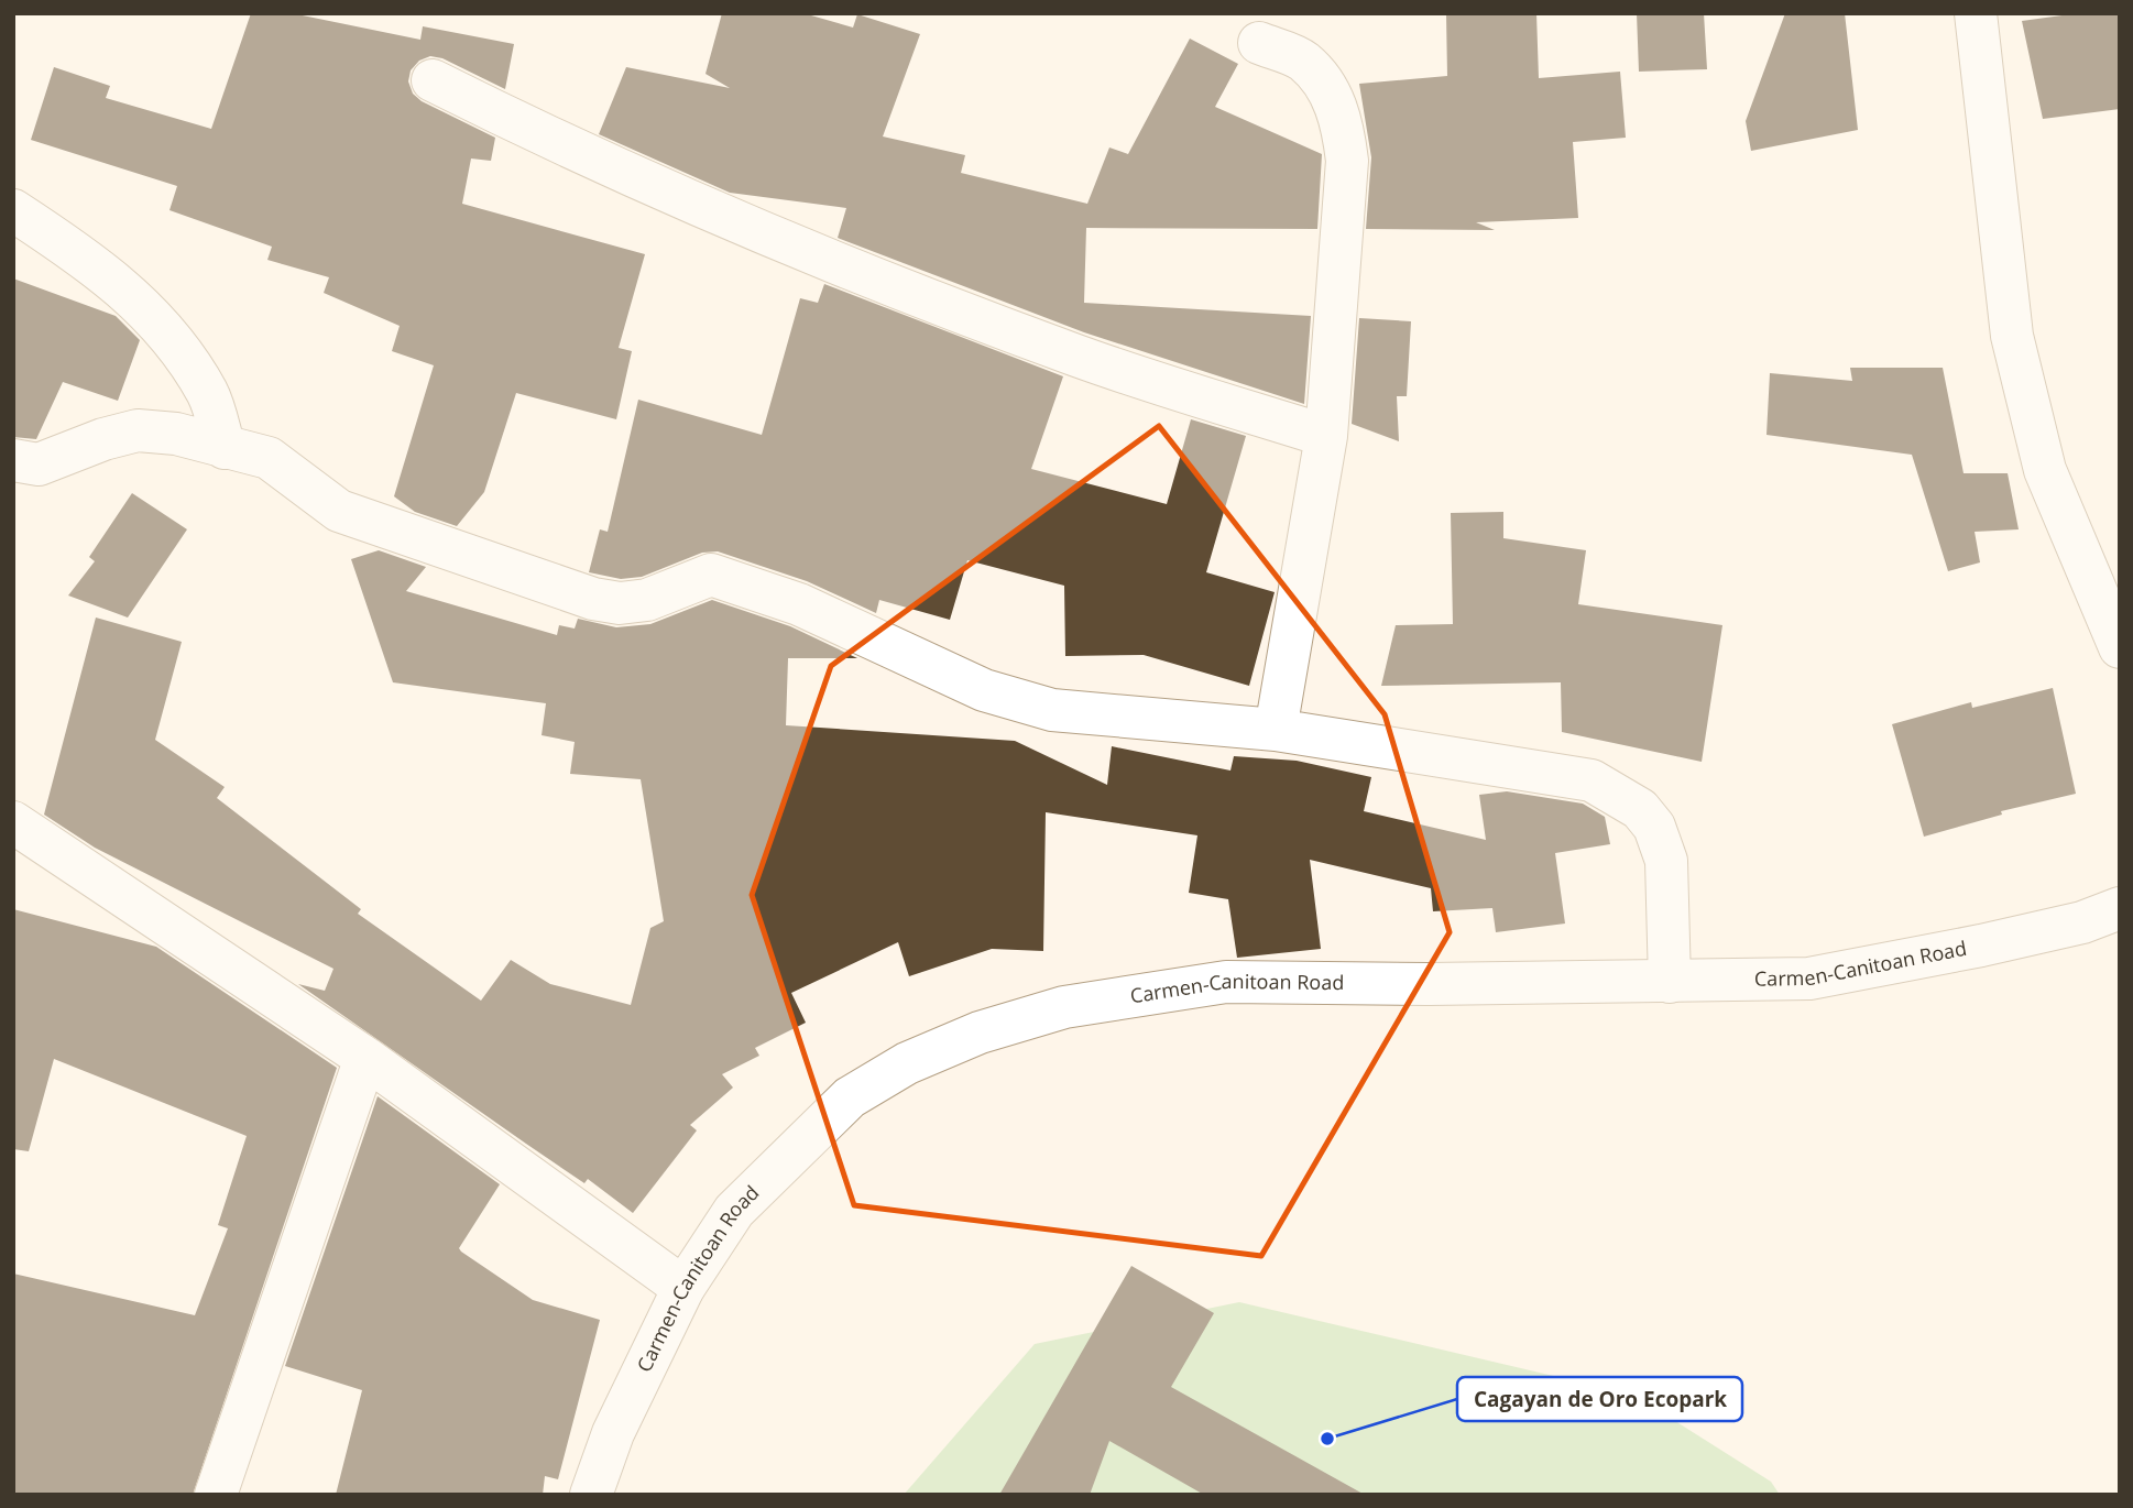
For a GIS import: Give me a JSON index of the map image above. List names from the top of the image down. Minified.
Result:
{"streets":{"street":["Carmen-Canitoan Road"]},"places":["Cagayan de Oro Ecopark"]}
